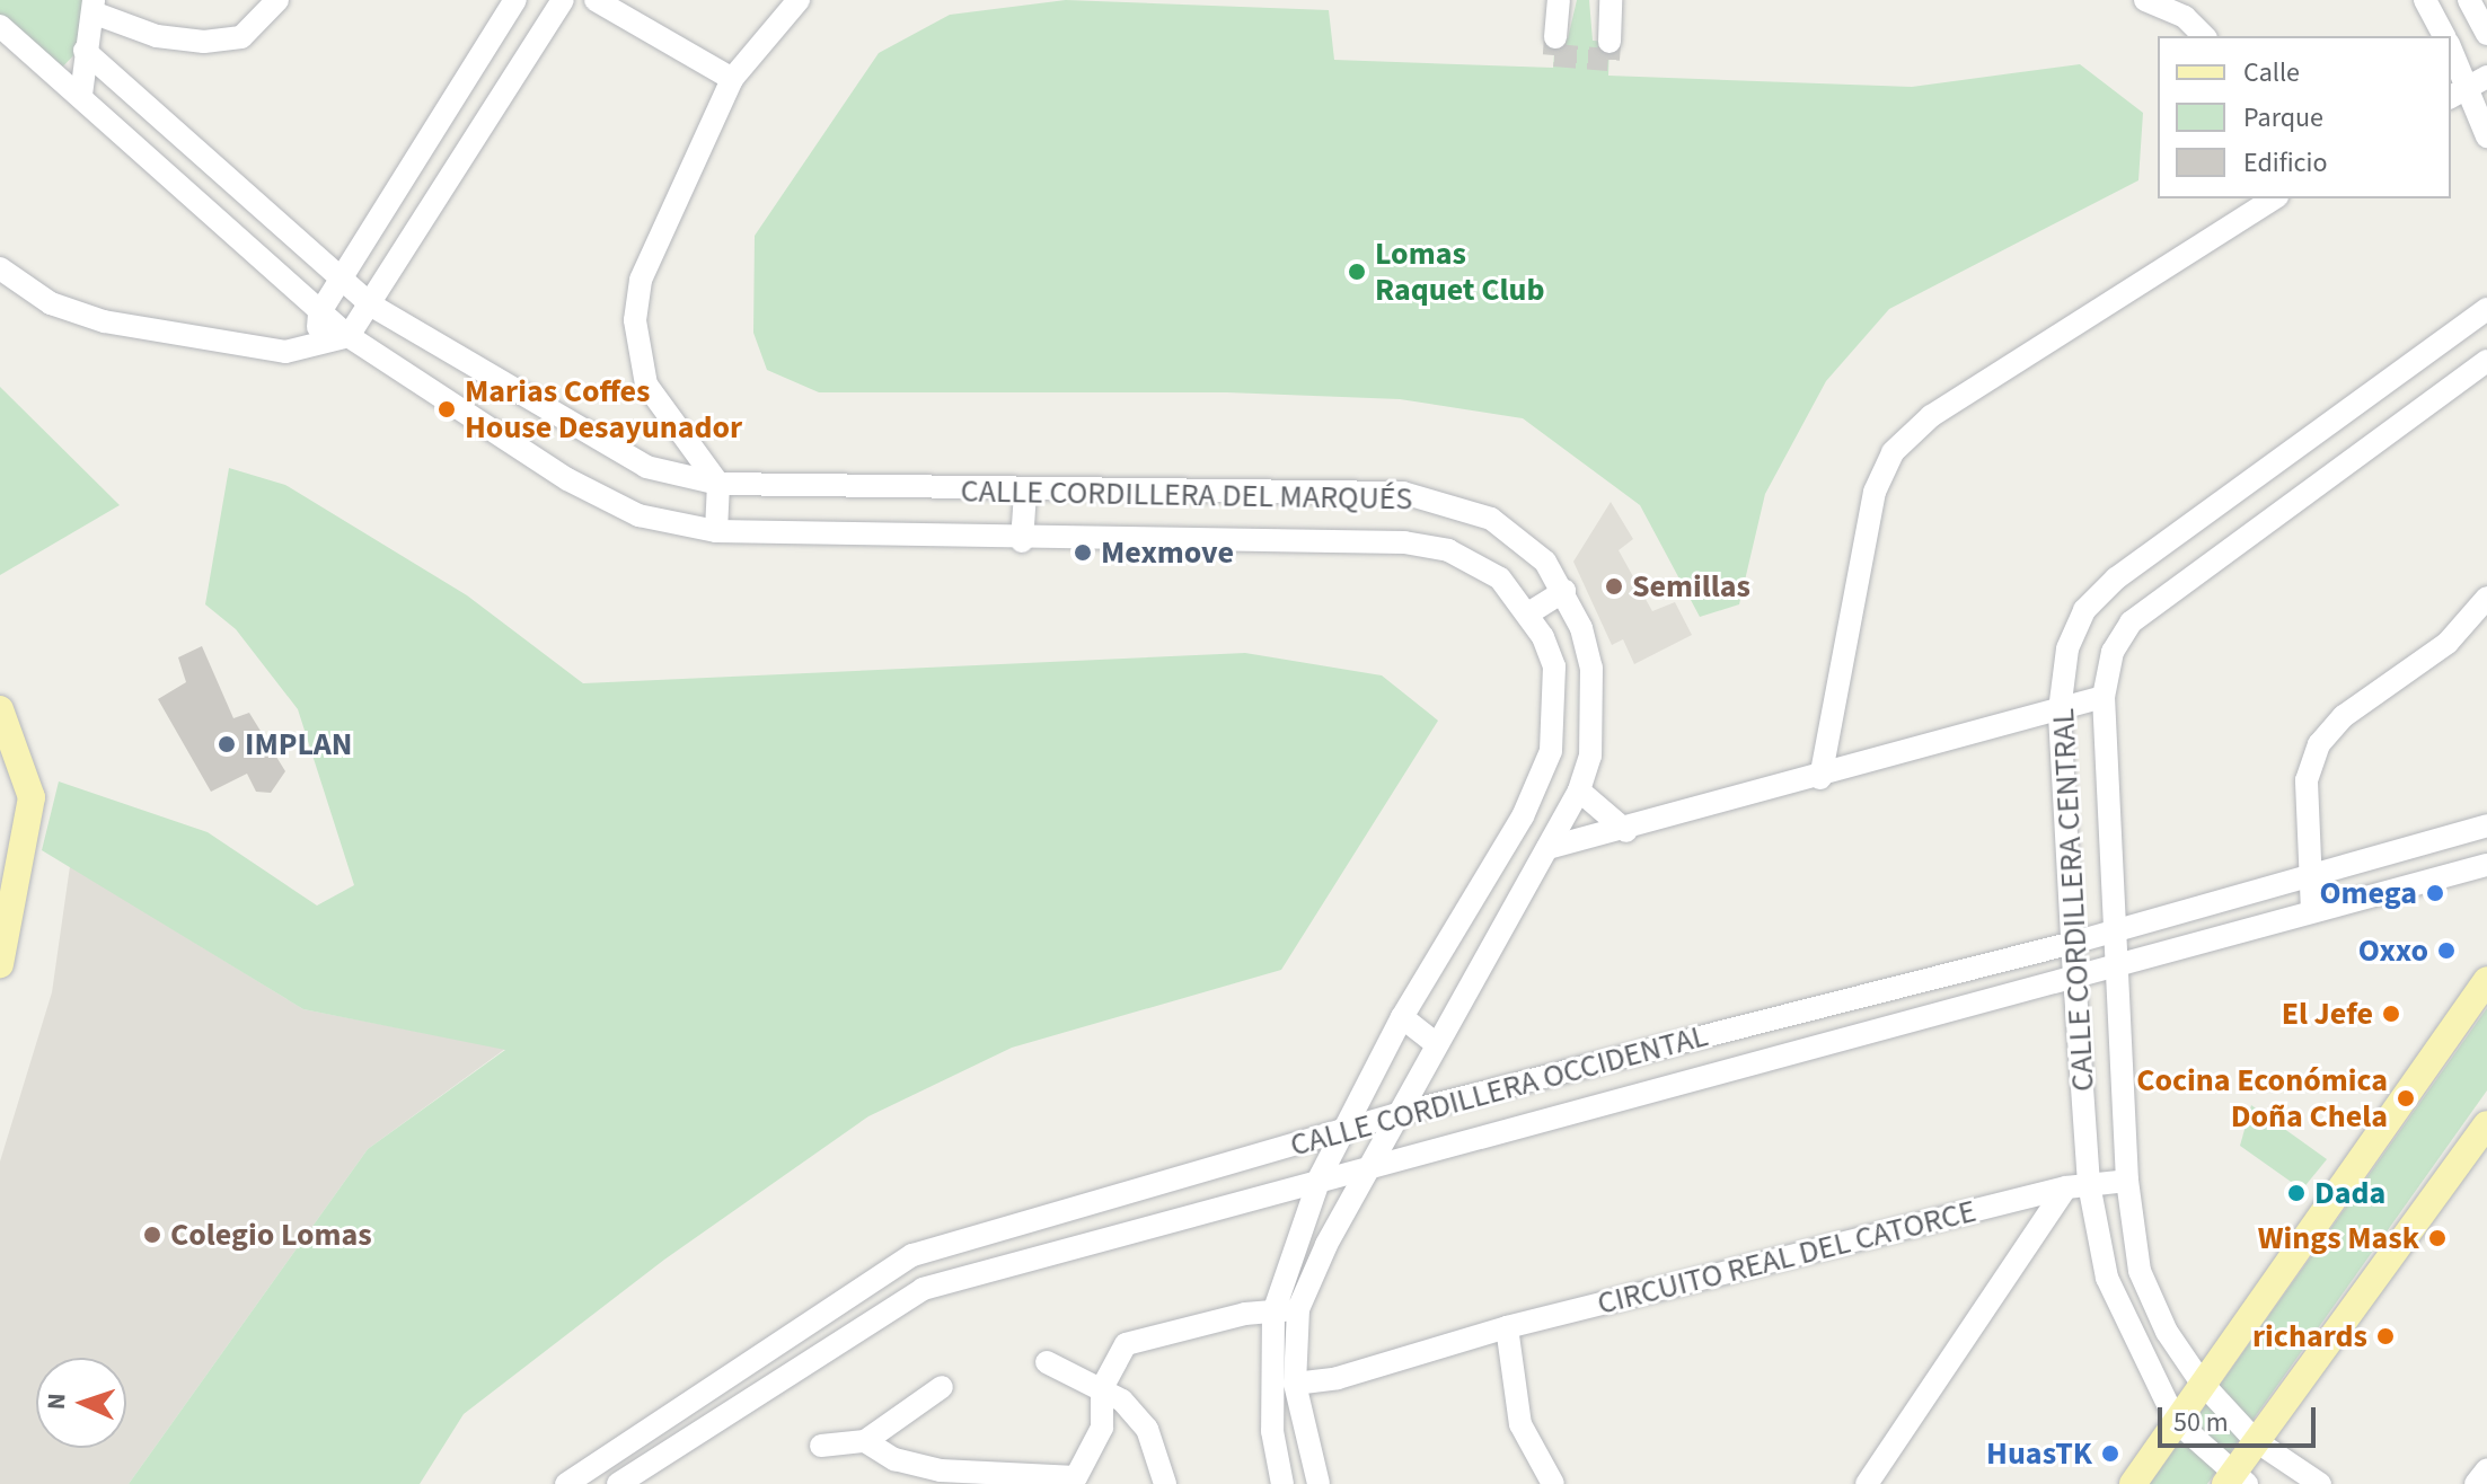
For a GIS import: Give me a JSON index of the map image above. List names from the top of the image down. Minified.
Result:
{"streets":{"street":["CALLE CORDILLERA DEL MARQUÉS","CALLE CORDILLERA CENTRAL","CALLE CORDILLERA OCCIDENTAL","CIRCUITO REAL DEL CATORCE"]},"crossings":[["CALLE CORDILLERA DEL MARQUÉS","CALLE CORDILLERA OCCIDENTAL"],["CALLE CORDILLERA DEL MARQUÉS","CIRCUITO REAL DEL CATORCE"],["CALLE CORDILLERA CENTRAL","CALLE CORDILLERA OCCIDENTAL"],["CALLE CORDILLERA CENTRAL","CIRCUITO REAL DEL CATORCE"]],"places":["Lomas Raquet Club","Marias Coffes House Desayunador","Mexmove","Semillas","IMPLAN","Omega","Oxxo","El Jefe","Cocina Económica Doña Chela","Dada","Colegio Lomas","Wings Mask","richards","HuasTK"],"legend":["Calle","Parque","Edificio"],"scale_bar":"50 m","north":"left"}
